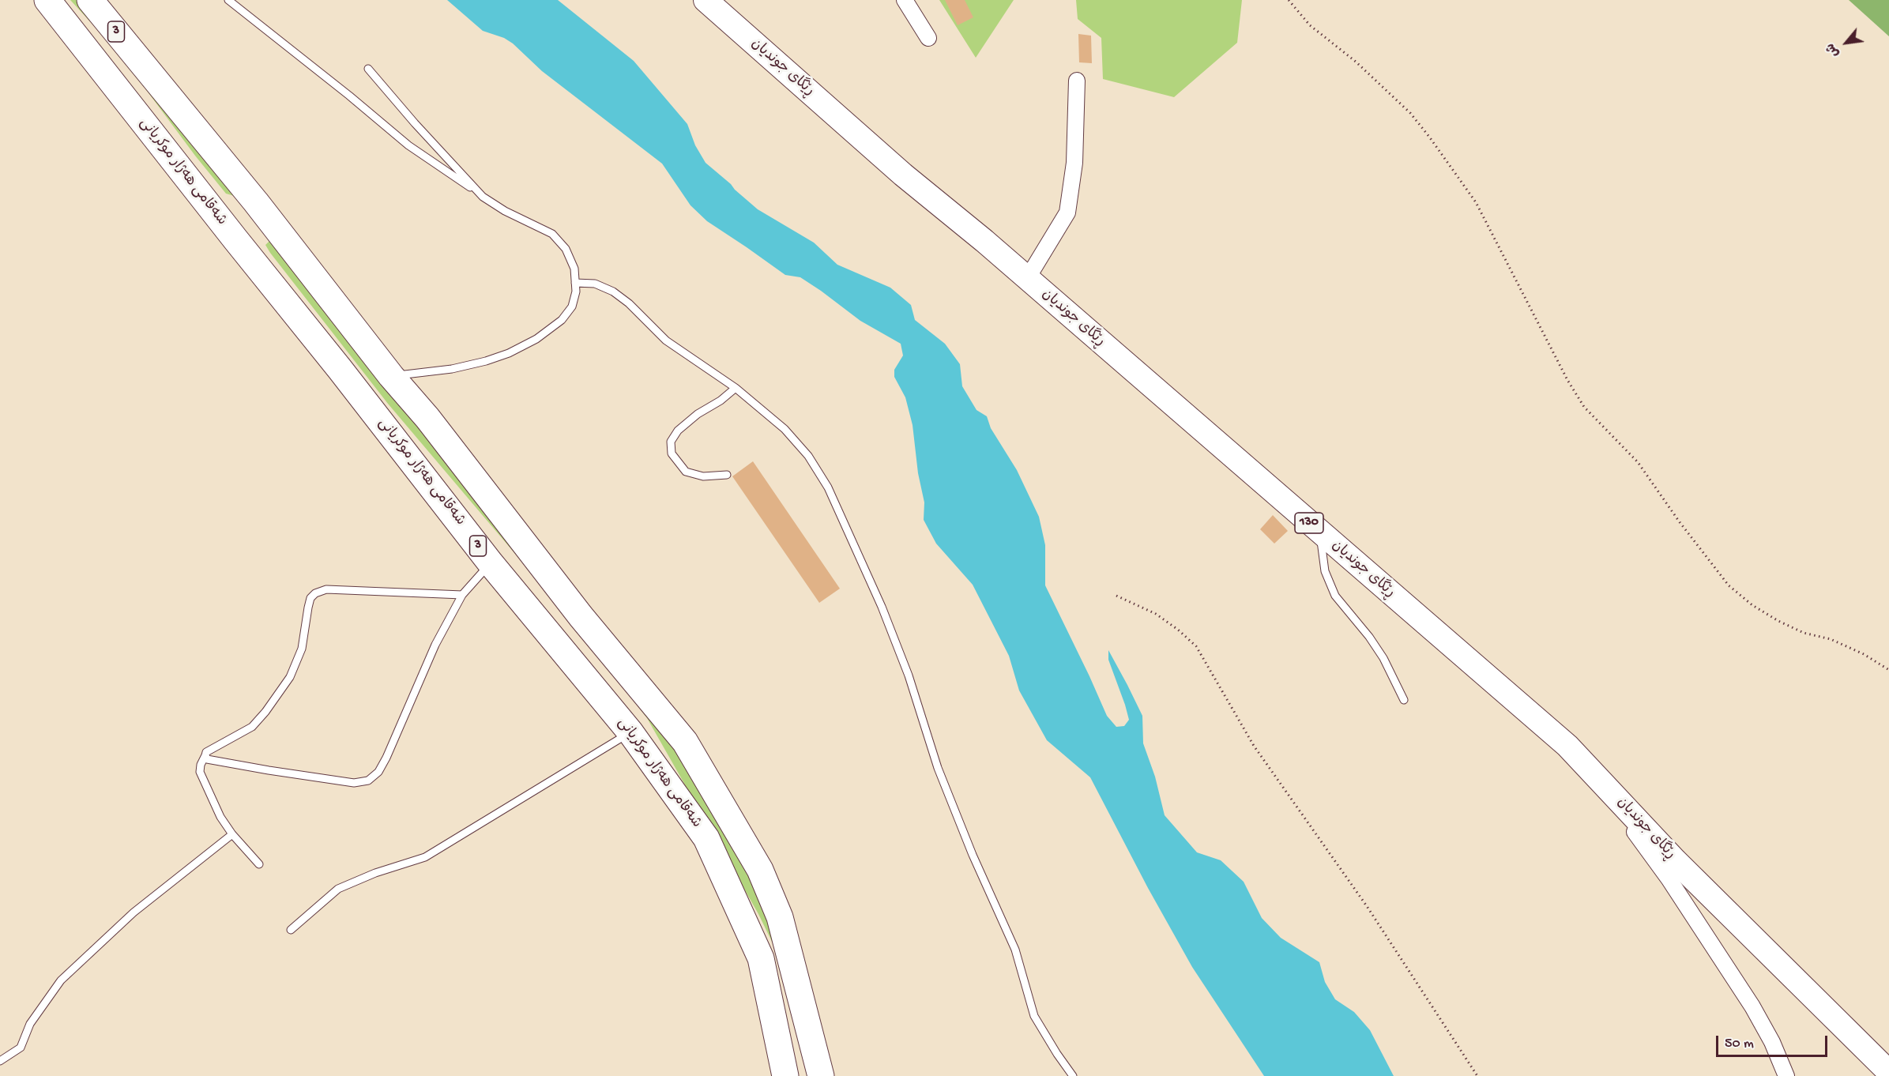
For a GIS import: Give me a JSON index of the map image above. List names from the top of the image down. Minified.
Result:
{"streets":{"highway":["3","شەقامی ھەژار موکریانی"],"main road":["ڕێگای جوندیان","130"]},"scale_bar":"50 m","north":"bottom left"}
